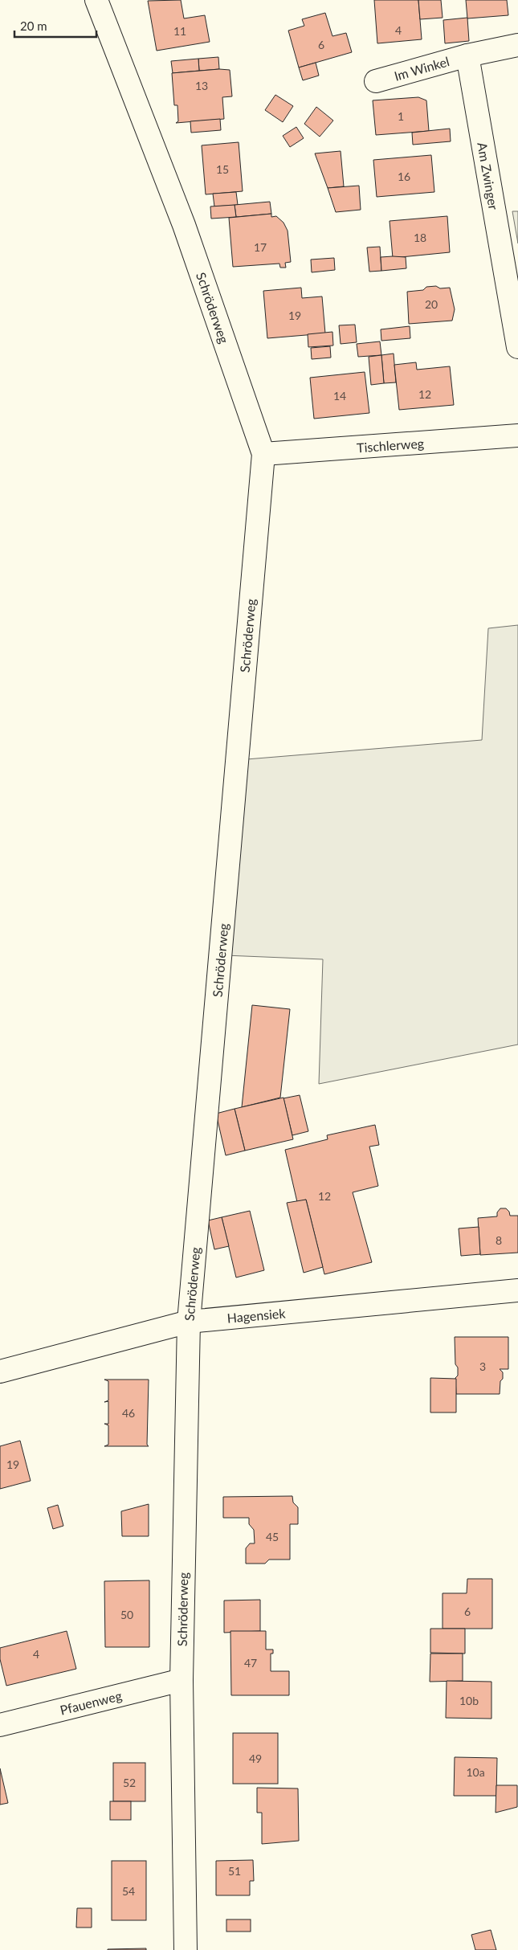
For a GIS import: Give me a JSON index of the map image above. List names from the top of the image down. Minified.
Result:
{"streets":{"street":["Im Winkel","Am Zwinger","Schröderweg","Tischlerweg","Hagensiek","Pfauenweg"]},"crossings":[["Im Winkel","Am Zwinger"],["Schröderweg","Tischlerweg"],["Schröderweg","Hagensiek"],["Schröderweg","Pfauenweg"]],"house_numbers":["4","11","6","13","1","15","16","18","17","20","19","12","14","12","8","3","46","19","45","6","50","4","47","10b","49","10a","52","51","54"],"scale_bar":"20 m"}
